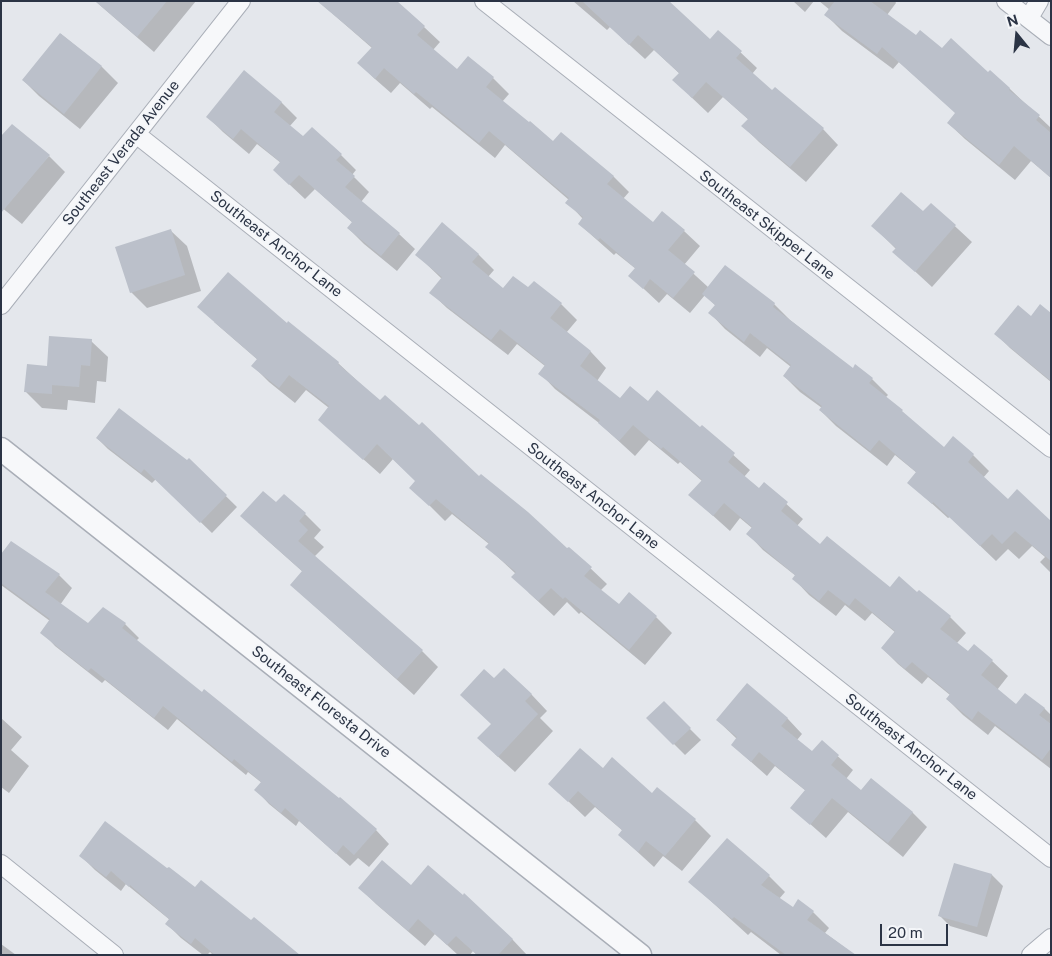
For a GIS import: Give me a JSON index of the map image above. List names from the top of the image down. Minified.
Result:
{"streets":{"street":["Southeast Verada Avenue","Southeast Skipper Lane","Southeast Anchor Lane","Southeast Floresta Drive"]},"crossings":[["Southeast Verada Avenue","Southeast Anchor Lane"]],"scale_bar":"20 m","north":"top"}
